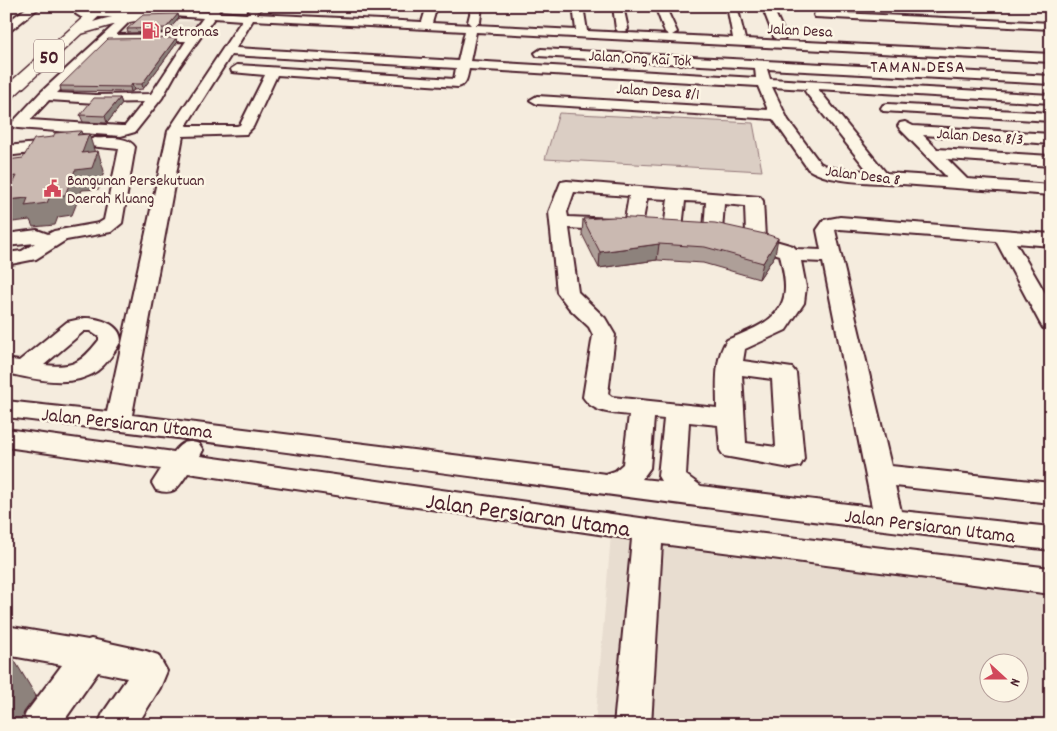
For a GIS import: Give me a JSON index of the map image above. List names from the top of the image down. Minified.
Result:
{"streets":{"highway":["50"],"street":["Jalan Desa","Jalan Ong Kai Tok","Jalan Desa 8/1","Jalan Desa 8/3","Jalan Desa 8","Jalan Persiaran Utama"]},"crossings":[["Jalan Desa","50"],["Jalan Desa","Jalan Desa 8"],["Jalan Ong Kai Tok","Jalan Desa 8"],["Jalan Desa 8/1","Jalan Desa 8"]],"districts":["TAMAN DESA"],"places":{"fuel station":["Petronas"],"public building":["Bangunan Persekutuan Daerah Kluang"]},"north":"right"}
